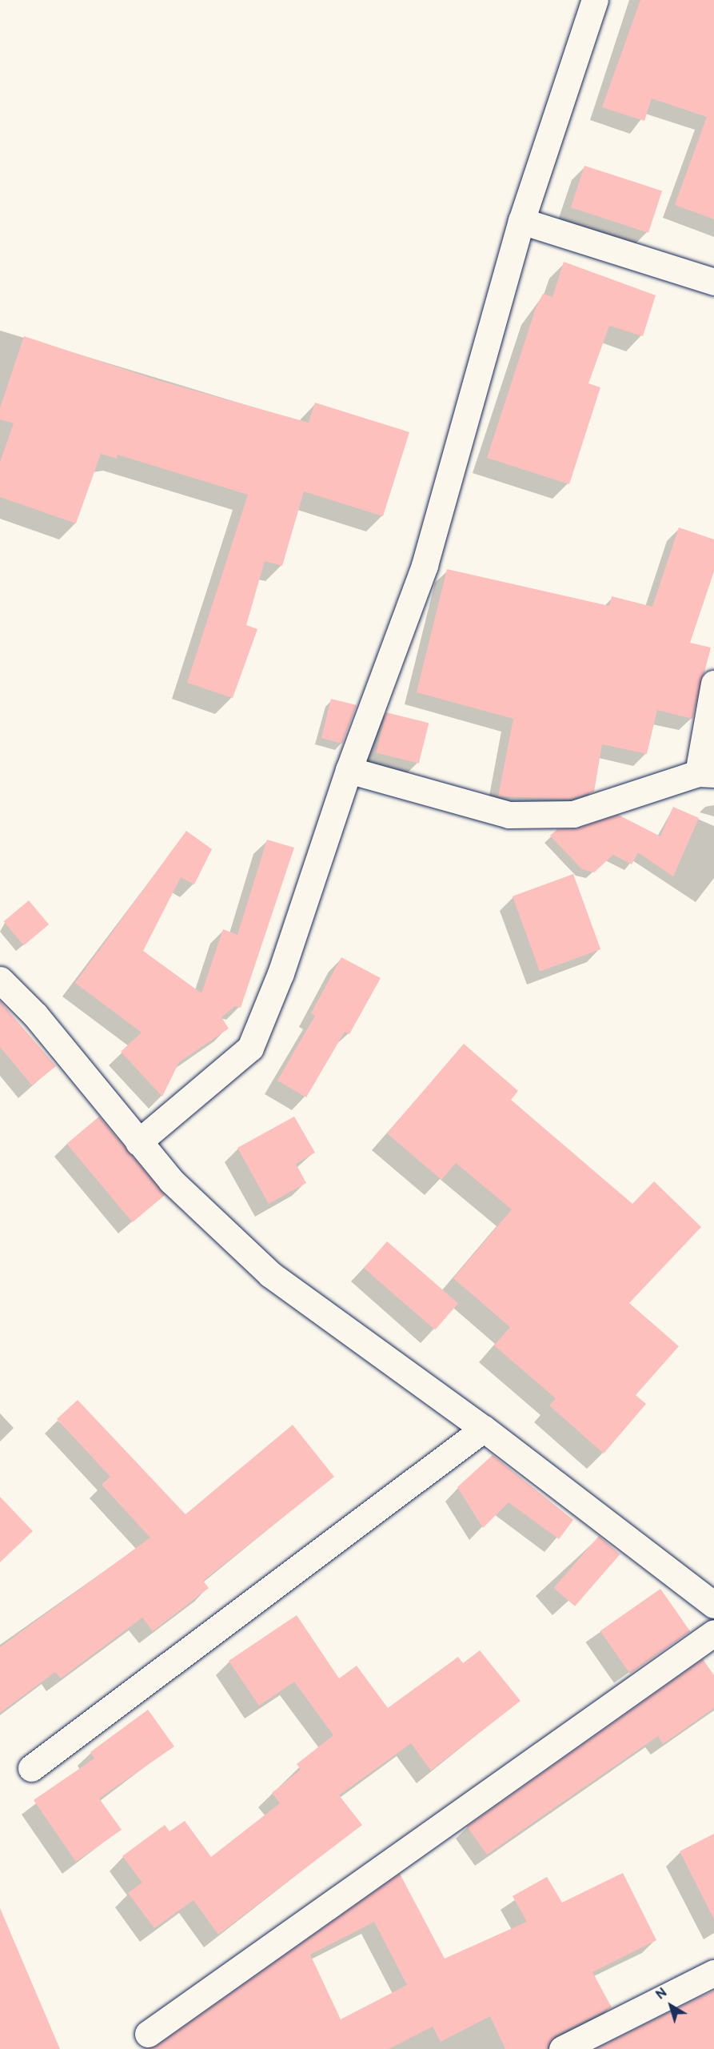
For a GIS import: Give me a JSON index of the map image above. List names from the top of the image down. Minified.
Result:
{"north":"top left"}
